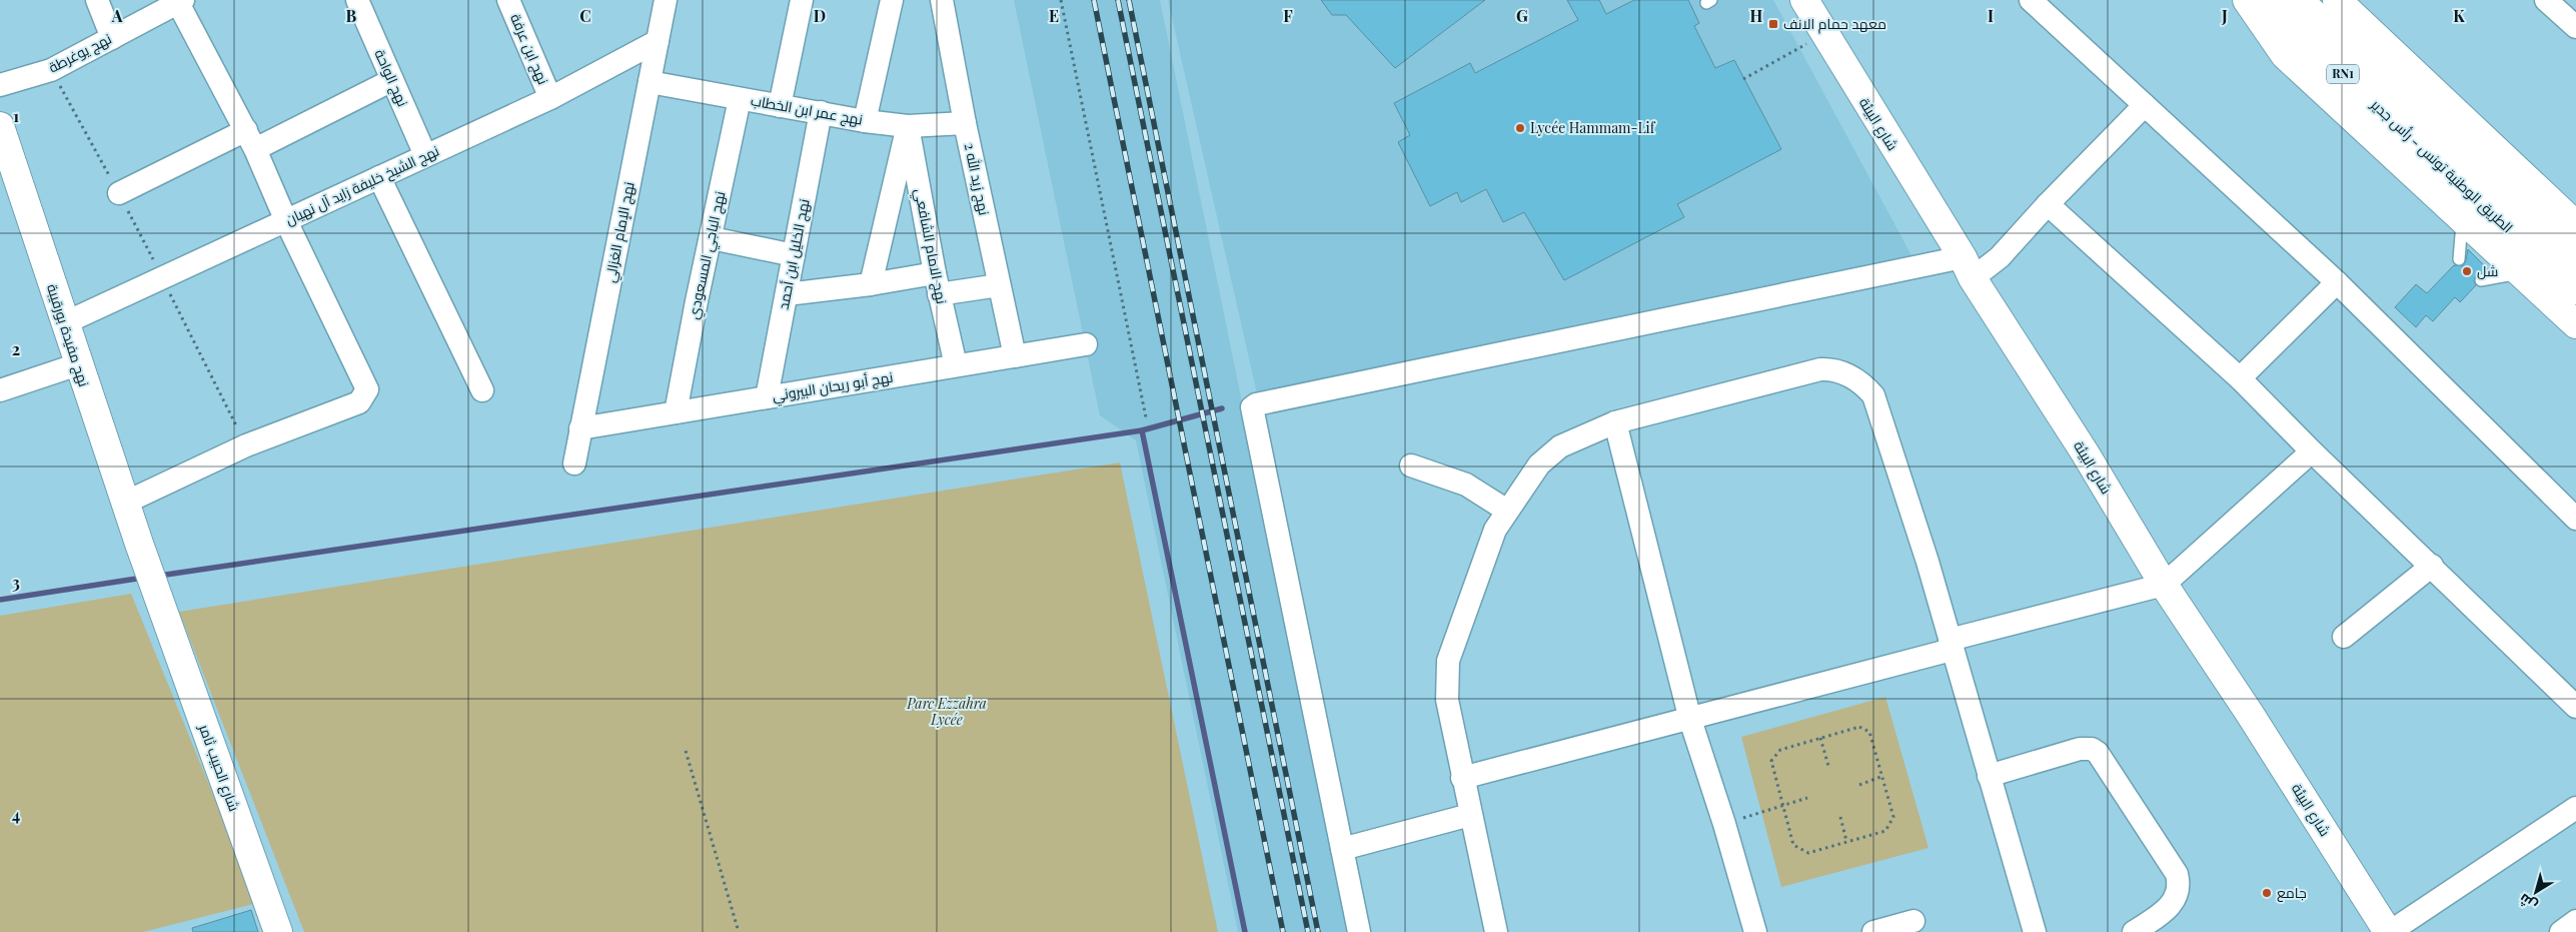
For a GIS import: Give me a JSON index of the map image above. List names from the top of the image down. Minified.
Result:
{"streets":{"main road":["RN1","شارع البيئة","الطريق الوطنية تونس - رأس جدير","نهج مفيدة بورقيبة","شارع الحبيب ثامر"],"street":["نهج ابن عرفة","نهج يوغرطة","نهج الواحة","نهج عمر ابن الخطاب","نهج زيد الله 2","نهج الشيخ خليفة زايد آل نهيان","نهج الإمام الغزالي","نهج الامام الشافعي","نهج الخليل ابن أحمد","نهج الباجي المسعودي","نهج أبو ريحان البيروني"]},"crossings":[["نهج ابن عرفة","نهج الشيخ خليفة زايد آل نهيان"],["نهج الواحة","نهج الشيخ خليفة زايد آل نهيان"],["نهج عمر ابن الخطاب","نهج زيد الله 2"],["نهج عمر ابن الخطاب","نهج الإمام الغزالي"],["نهج عمر ابن الخطاب","نهج الامام الشافعي"],["نهج عمر ابن الخطاب","نهج الخليل ابن أحمد"],["نهج عمر ابن الخطاب","نهج الباجي المسعودي"],["نهج زيد الله 2","نهج أبو ريحان البيروني"],["نهج الشيخ خليفة زايد آل نهيان","نهج الإمام الغزالي"],["نهج الشيخ خليفة زايد آل نهيان","نهج مفيدة بورقيبة"],["نهج الإمام الغزالي","نهج أبو ريحان البيروني"],["نهج الامام الشافعي","نهج أبو ريحان البيروني"],["نهج الخليل ابن أحمد","نهج أبو ريحان البيروني"],["نهج الباجي المسعودي","نهج أبو ريحان البيروني"],["نهج مفيدة بورقيبة","شارع الحبيب ثامر"]],"parks":["Parc Ezzahra Lycée"],"places":{"transit":["معهد حمام الانف"],"other":["Lycée Hammam-Lif","شل","جامع"]},"north":"bottom left","grid":{"columns":["A","B","C","D","E","F","G","H","I","J","K"],"rows":["1","2","3","4"]}}
